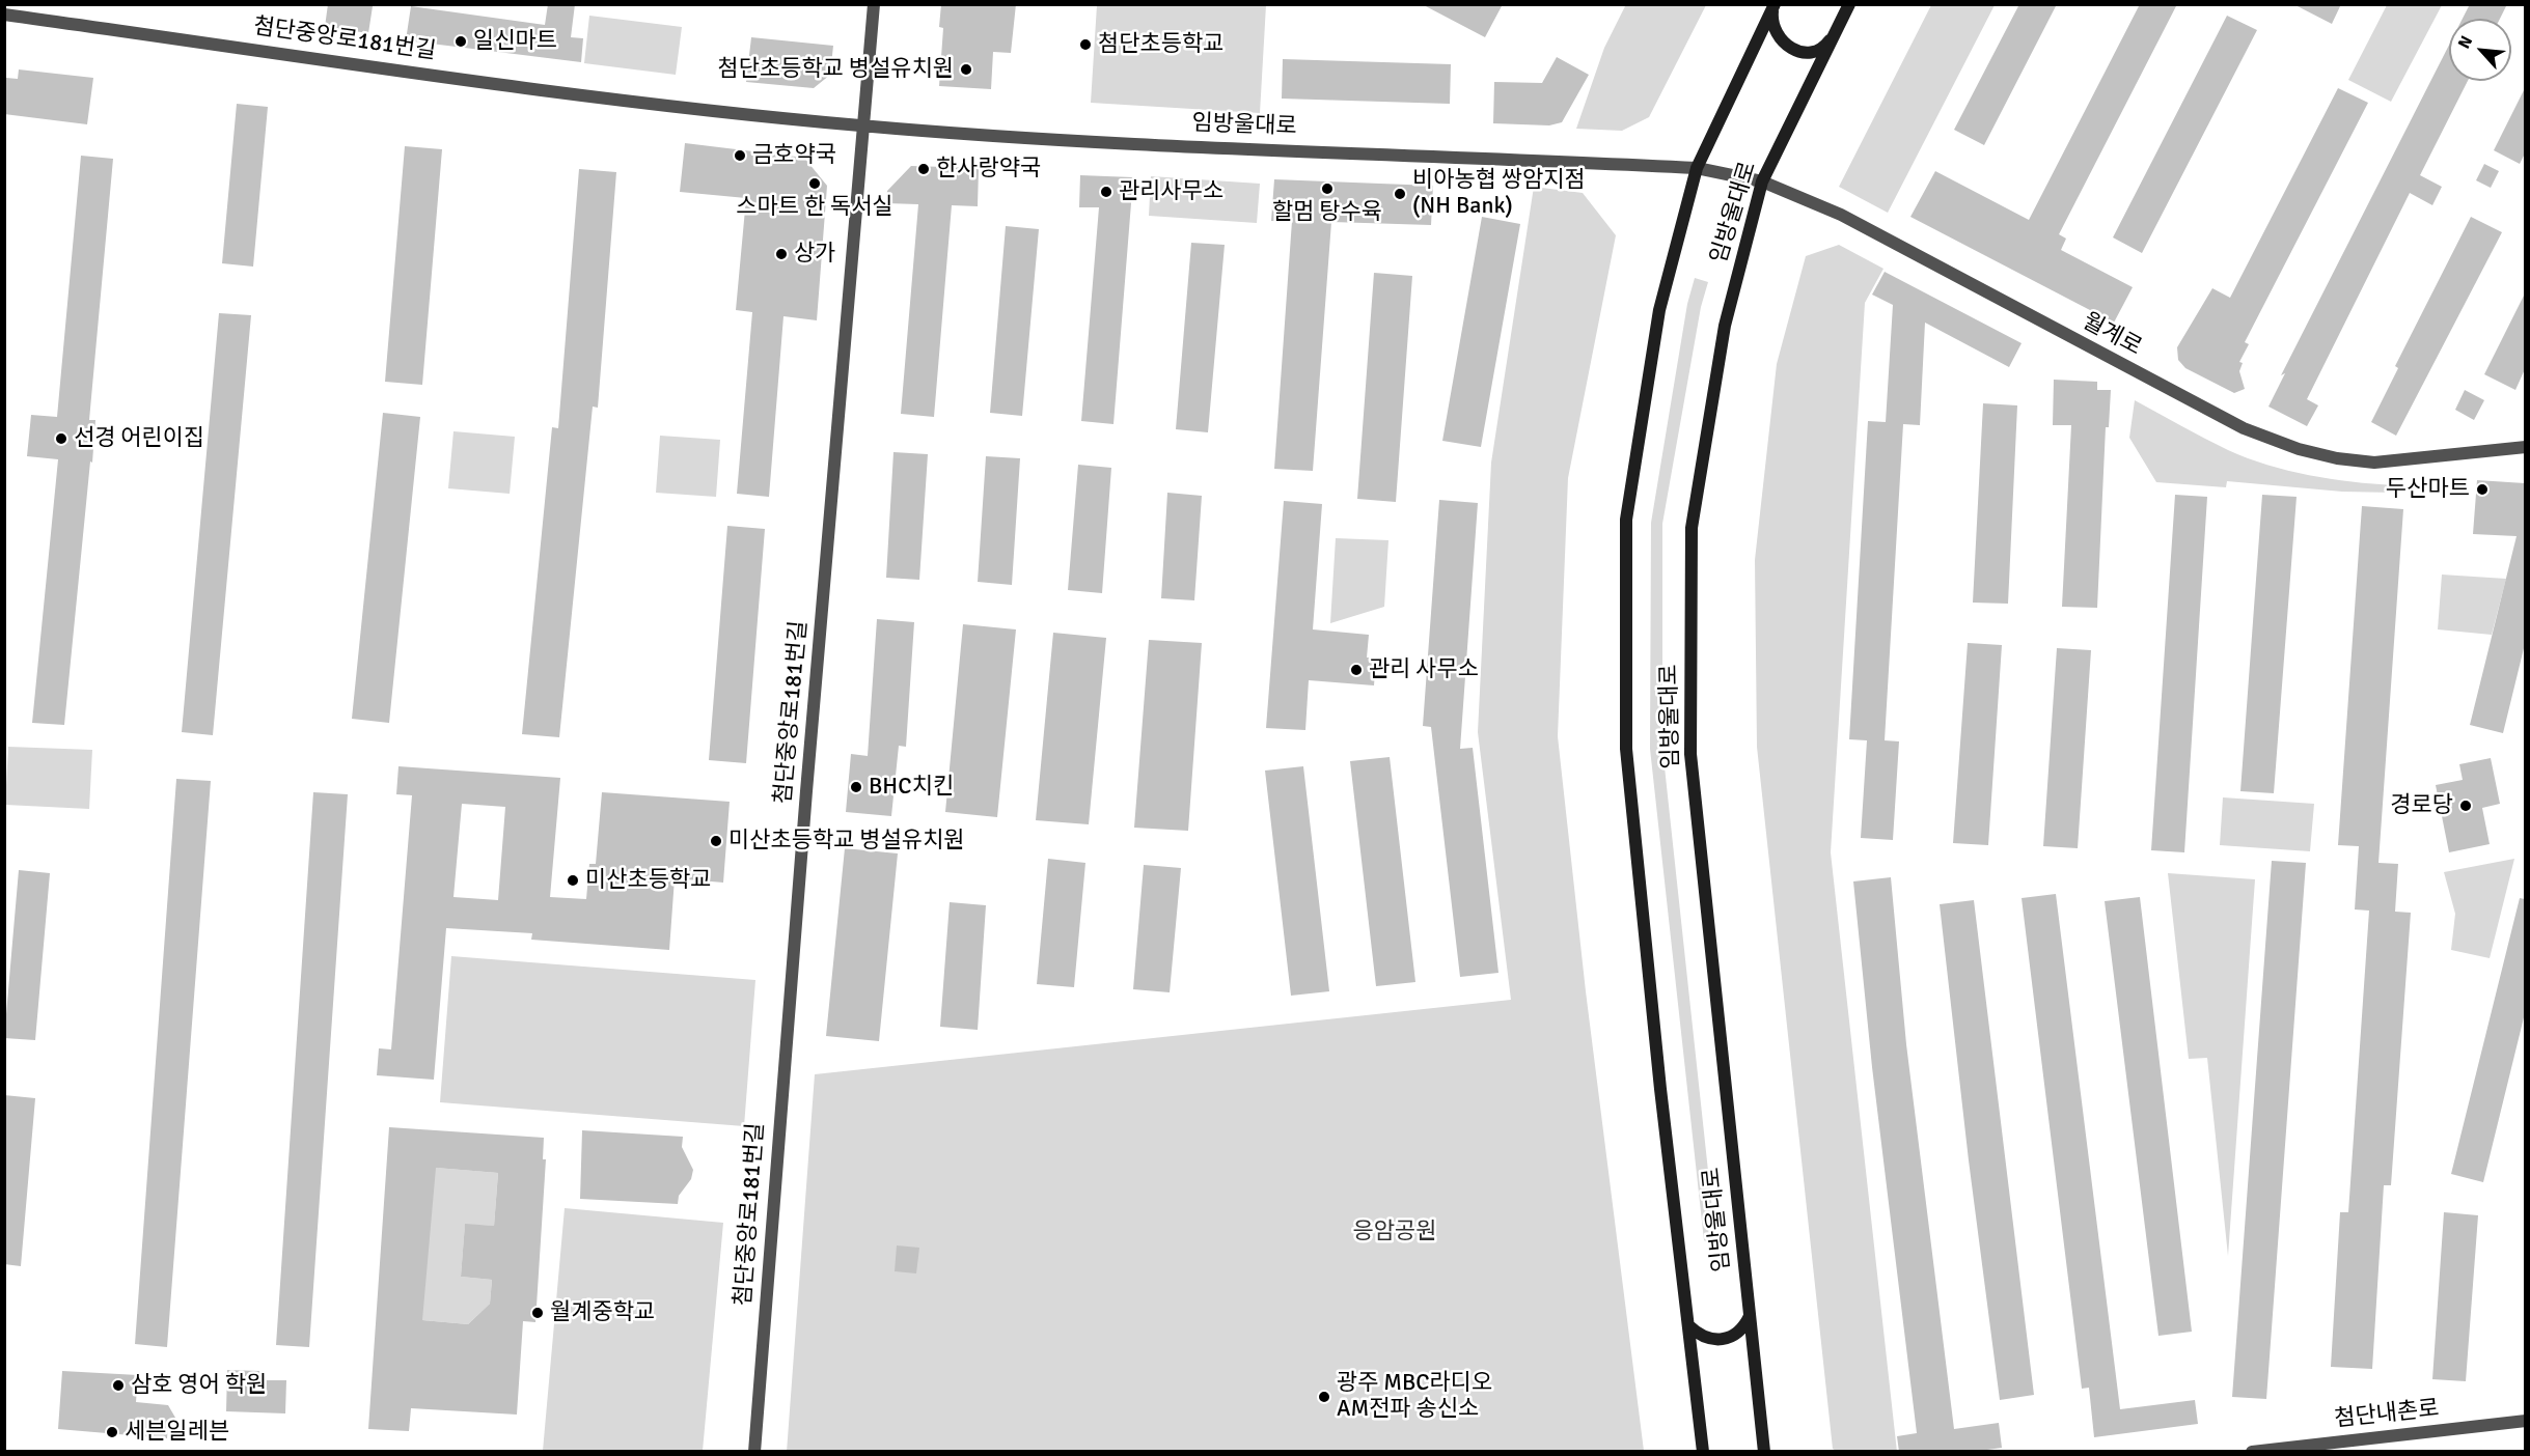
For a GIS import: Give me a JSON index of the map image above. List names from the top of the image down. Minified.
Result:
{"streets":{"main road":["임방울대로"],"street":["첨단중앙로181번길","월계로","첨단내촌로"]},"crossings":[["첨단중앙로181번길","임방울대로"],["임방울대로","월계로"]],"parks":["응암공원"],"places":["일신마트","첨단초등학교","첨단초등학교 병설유치원","금호약국","한사랑약국","스마트 한 독서실","할멈 탕수육","관리사무소","비아농협 쌍암지점 (NH Bank)","상가","선경 어린이집","두산마트","관리 사무소","BHC치킨","경로당","미산초등학교 병설유치원","미산초등학교","월계중학교","삼호 영어 학원","광주 MBC라디오 AM전파 송신소","세븐일레븐"],"north":"top left"}
